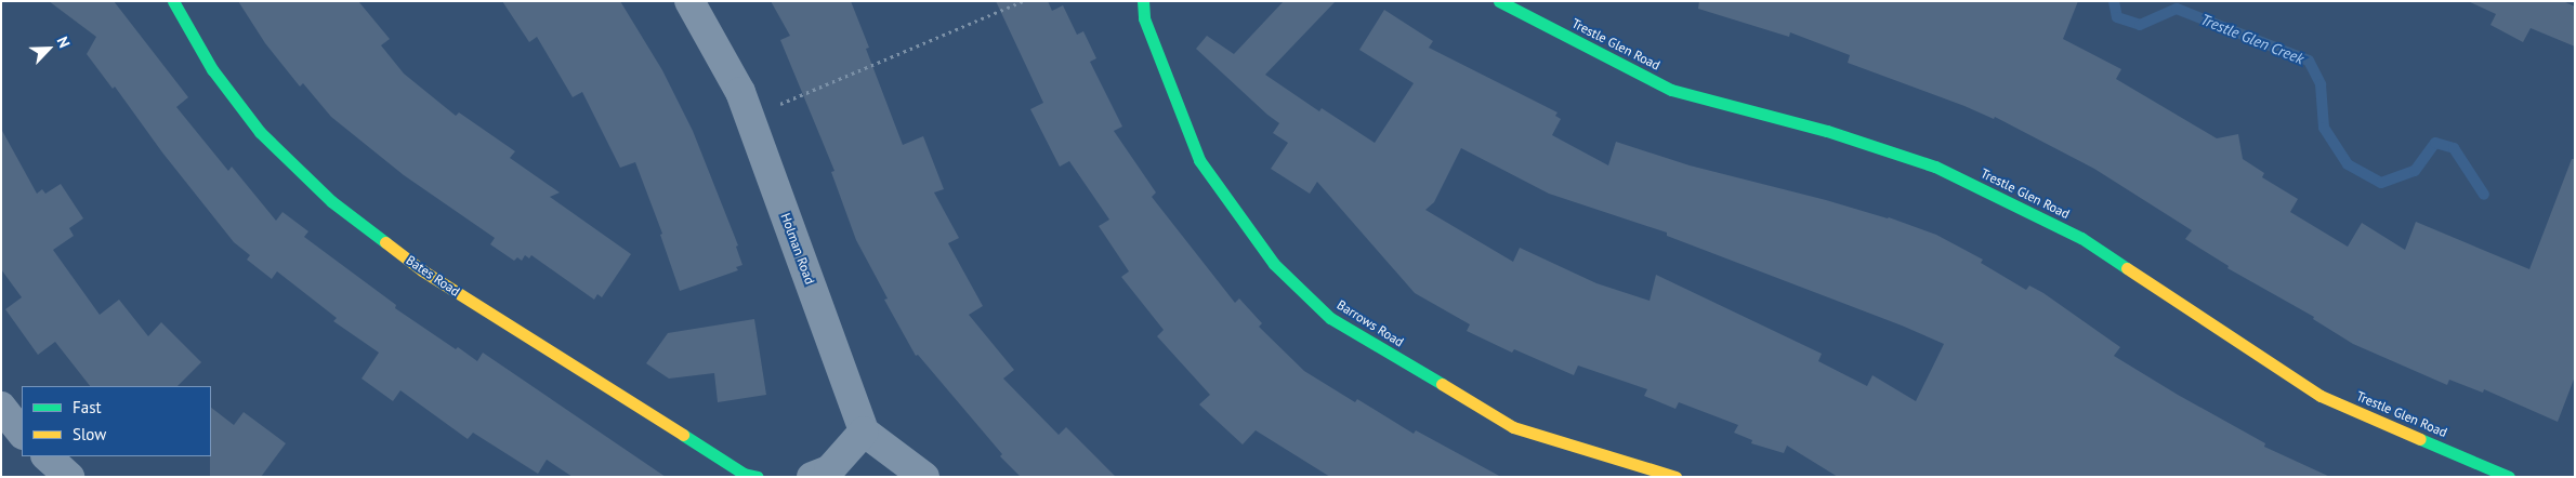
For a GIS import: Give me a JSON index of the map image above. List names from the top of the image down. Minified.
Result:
{"streets":{"street":["Trestle Glen Road","Holman Road","Bates Road","Barrows Road"]},"water":["Trestle Glen Creek"],"legend":["Fast","Slow"],"north":"top right"}
